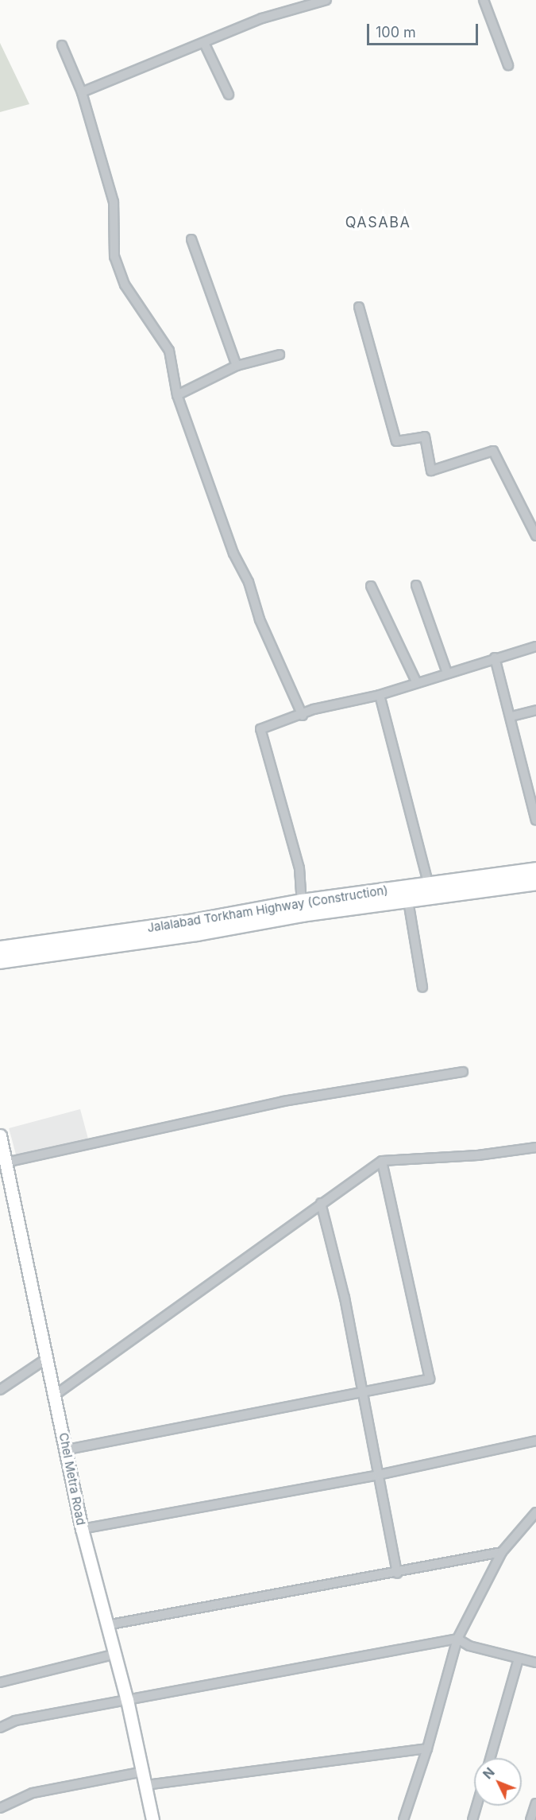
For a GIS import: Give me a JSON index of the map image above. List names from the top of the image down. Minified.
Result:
{"streets":{"highway":["Jalalabad Torkham Highway (Construction)"],"street":["Chel Metra Road"]},"districts":["QASABA"],"scale_bar":"100 m","north":"top left"}
